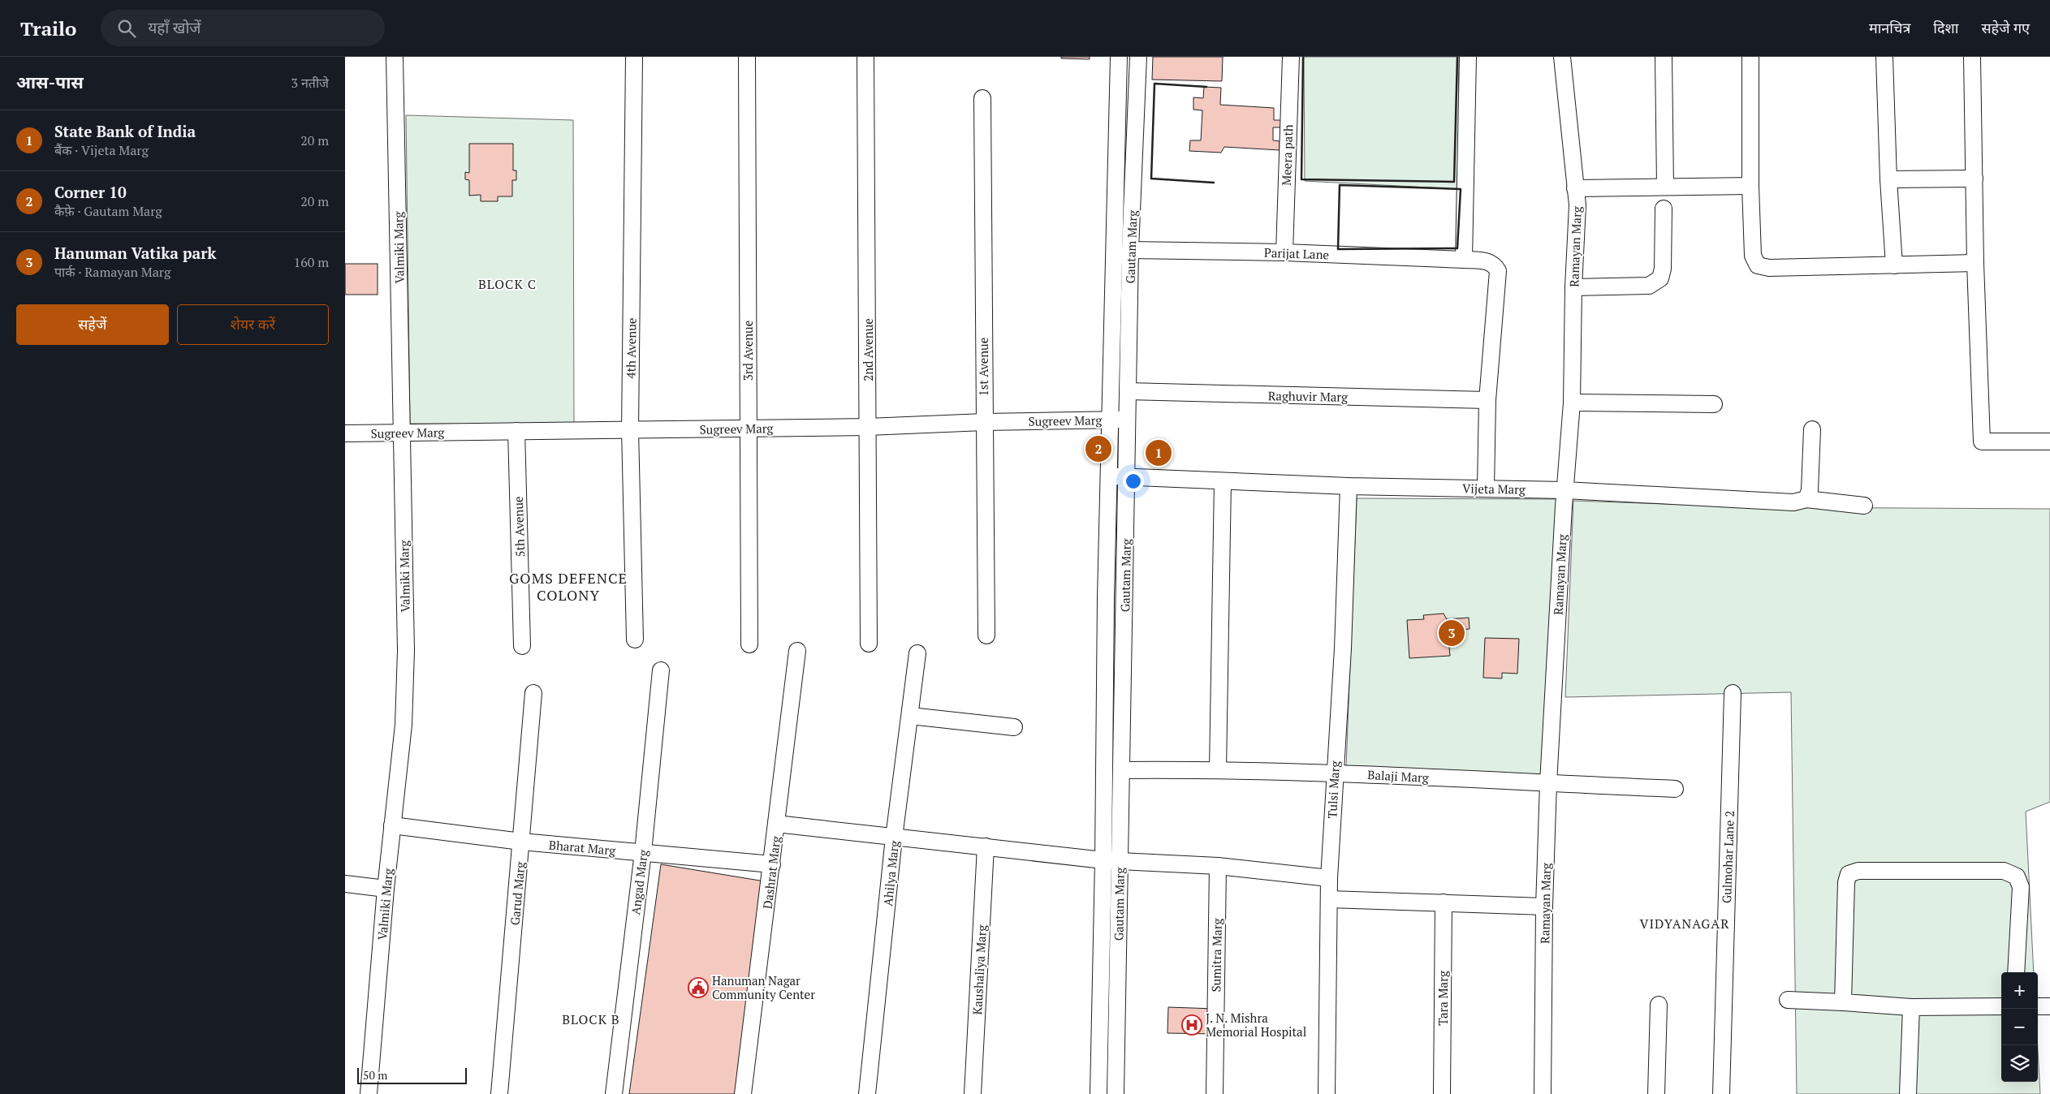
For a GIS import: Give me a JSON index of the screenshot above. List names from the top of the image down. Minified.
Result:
{"streets":{"street":["Meera path","Gautam Marg","Ramayan Marg","Valmiki Marg","Parijat Lane","4th Avenue","2nd Avenue","3rd Avenue","1st Avenue","Raghuvir Marg","Sugreev Marg","Vijeta Marg","5th Avenue","Balaji Marg","Tulsi Marg","Bharat Marg","Gulmohar Lane 2","Dashrat Marg","Ahilya Marg","Angad Marg","Garud Marg","Sumitra Marg","Kaushaliya Marg","Tara Marg"]},"crossings":[["Meera path","Parijat Lane"],["Gautam Marg","Parijat Lane"],["Gautam Marg","Raghuvir Marg"],["Gautam Marg","Sugreev Marg"],["Gautam Marg","Vijeta Marg"],["Gautam Marg","Balaji Marg"],["Ramayan Marg","Vijeta Marg"],["Ramayan Marg","Balaji Marg"],["Valmiki Marg","Sugreev Marg"],["Valmiki Marg","Bharat Marg"],["Parijat Lane","Raghuvir Marg"],["4th Avenue","Sugreev Marg"],["2nd Avenue","Sugreev Marg"],["3rd Avenue","Sugreev Marg"],["1st Avenue","Sugreev Marg"],["Sugreev Marg","5th Avenue"],["Vijeta Marg","Tulsi Marg"],["Balaji Marg","Tulsi Marg"],["Bharat Marg","Dashrat Marg"],["Bharat Marg","Angad Marg"],["Bharat Marg","Garud Marg"]],"districts":["BLOCK C","GOMS DEFENCE COLONY","VIDYANAGAR","BLOCK B"],"places":{"public building":["Hanuman Nagar Community Center"],"hospital":["J. N. Mishra Memorial Hospital"]},"scale_bar":"50 m","page":{"header":"Trailo","search":"यहाँ खोजें","nav":["मानचित्र","दिशा","सहेजे गए"],"heading":["आस-पास","3 नतीजे"],"list":[{"mark":"1","name":"State Bank of India","note":"बैंक · Vijeta Marg","value":"20 m"},{"mark":"2","name":"Corner 10","note":"कैफ़े · Gautam Marg","value":"20 m"},{"mark":"3","name":"Hanuman Vatika park","note":"पार्क · Ramayan Marg","value":"160 m"}],"buttons":["सहेजें","शेयर करें"],"pins":["2","1","3"],"map_buttons":["+","−"],"scale":"50 m"}}
